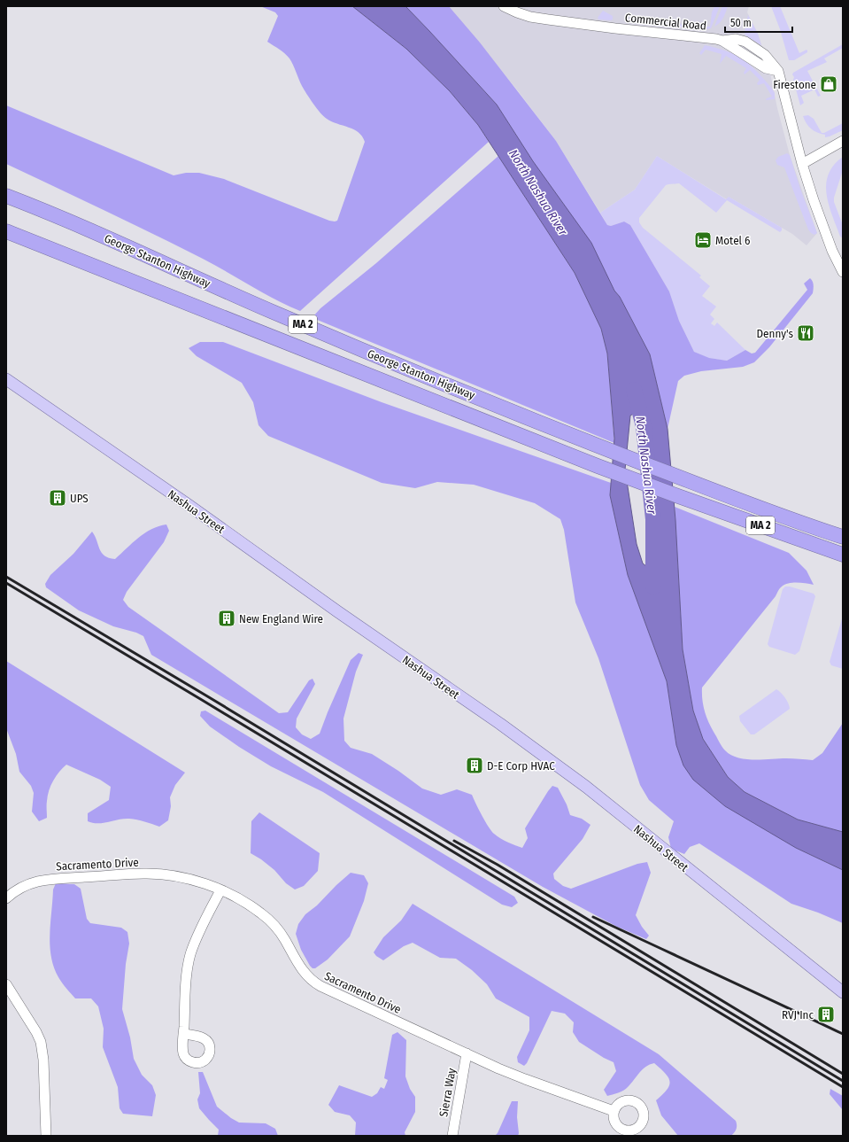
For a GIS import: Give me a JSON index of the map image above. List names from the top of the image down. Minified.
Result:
{"streets":{"highway":["George Stanton Highway","MA 2"],"main road":["Nashua Street"],"street":["Commercial Road","Sacramento Drive","Sierra Way"]},"crossings":[["Sacramento Drive","Sierra Way"]],"water":["North Nashua River"],"places":{"shop":["Firestone"],"hotel":["Motel 6"],"restaurant":["Denny's"],"building":["UPS","New England Wire","D-E Corp HVAC","RVJ Inc"]},"scale_bar":"50 m"}
